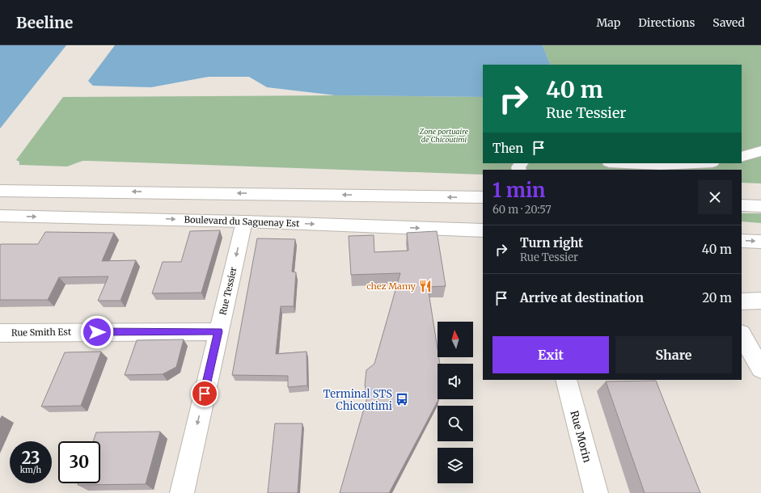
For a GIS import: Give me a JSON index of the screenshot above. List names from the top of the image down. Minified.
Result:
{"streets":{"main road":["Boulevard du Saguenay Est","Rue Tessier","Rue Smith Est","Rue Morin"]},"crossings":[["Boulevard du Saguenay Est","Rue Tessier"],["Rue Tessier","Rue Smith Est"]],"one_way":["Rue Tessier"],"parks":["Zone portuaire de Chicoutimi"],"places":{"restaurant":["chez Mamy"],"bus stop":["Terminal STS Chicoutimi"]},"north":"top","page":{"header":"Beeline","nav":["Map","Directions","Saved"],"turn":["40 m","Rue Tessier"],"then":"Then","heading":["1 min","60 m · 20:57"],"list":[{"name":"Turn right","note":"Rue Tessier","value":"40 m"},{"name":"Arrive at destination","value":"20 m"}],"buttons":["Exit","Share"],"speed":"23 km/h","limit":"30"}}
